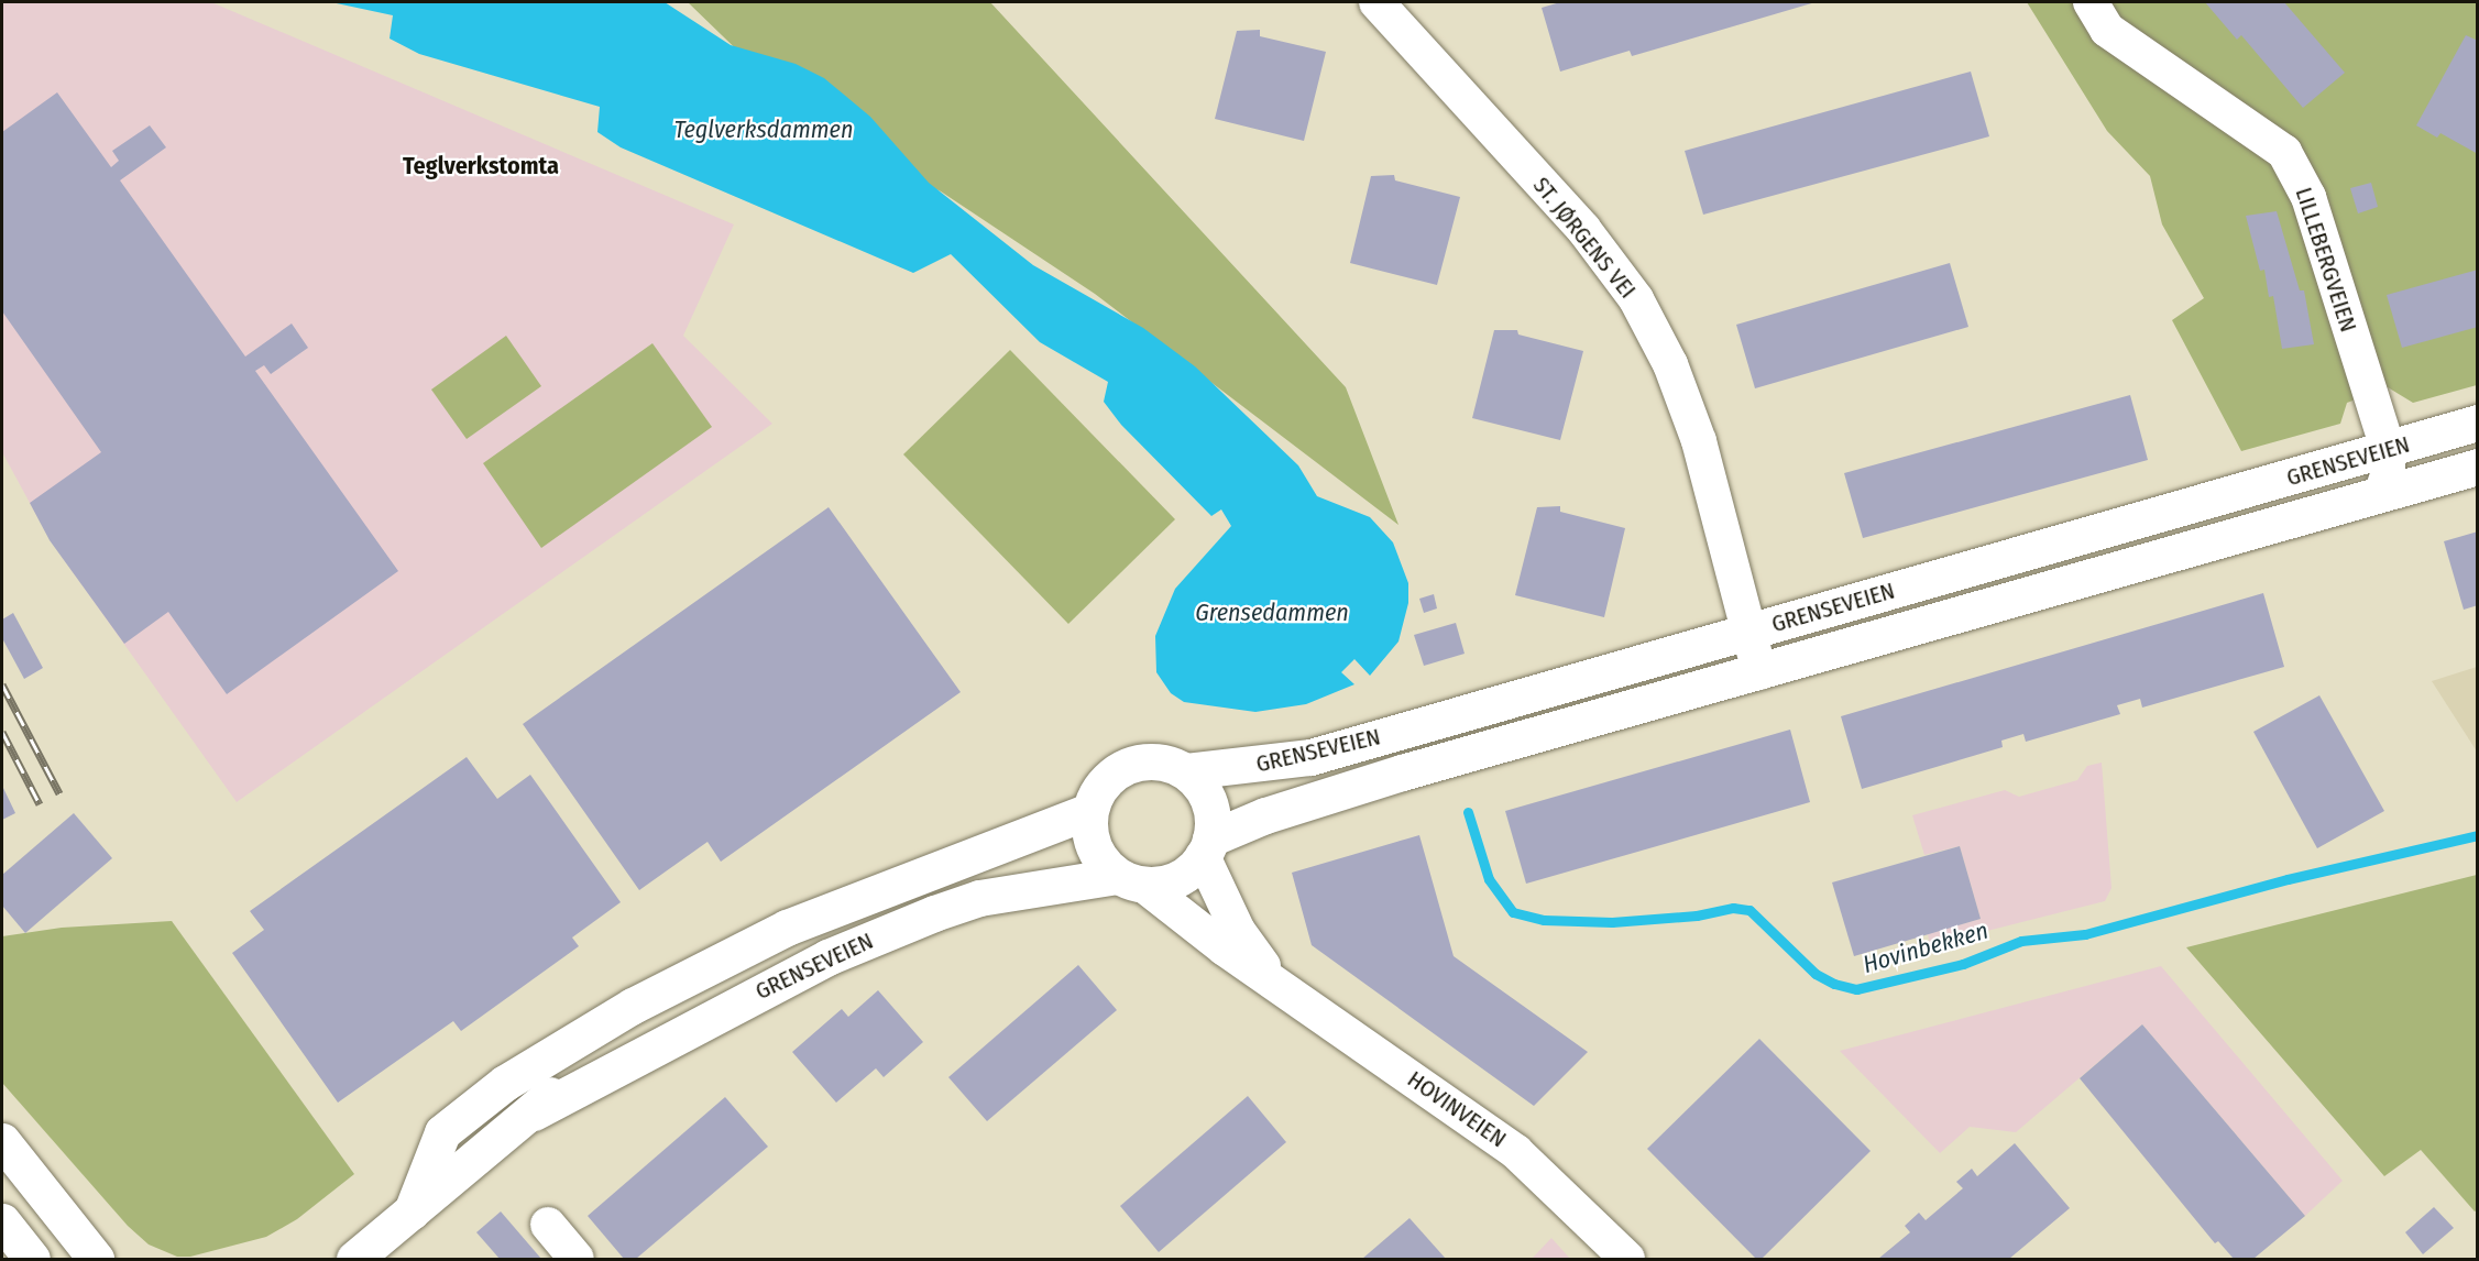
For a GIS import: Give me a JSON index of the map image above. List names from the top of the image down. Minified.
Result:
{"streets":{"main road":["GRENSEVEIEN"],"street":["ST. JØRGENS VEI","LILLEBERGVEIEN","HOVINVEIEN"]},"crossings":[["ST. JØRGENS VEI","GRENSEVEIEN"],["LILLEBERGVEIEN","GRENSEVEIEN"],["GRENSEVEIEN","HOVINVEIEN"]],"districts":["Teglverkstomta"],"water":["Teglverksdammen","Grensedammen","Hovinbekken"]}
